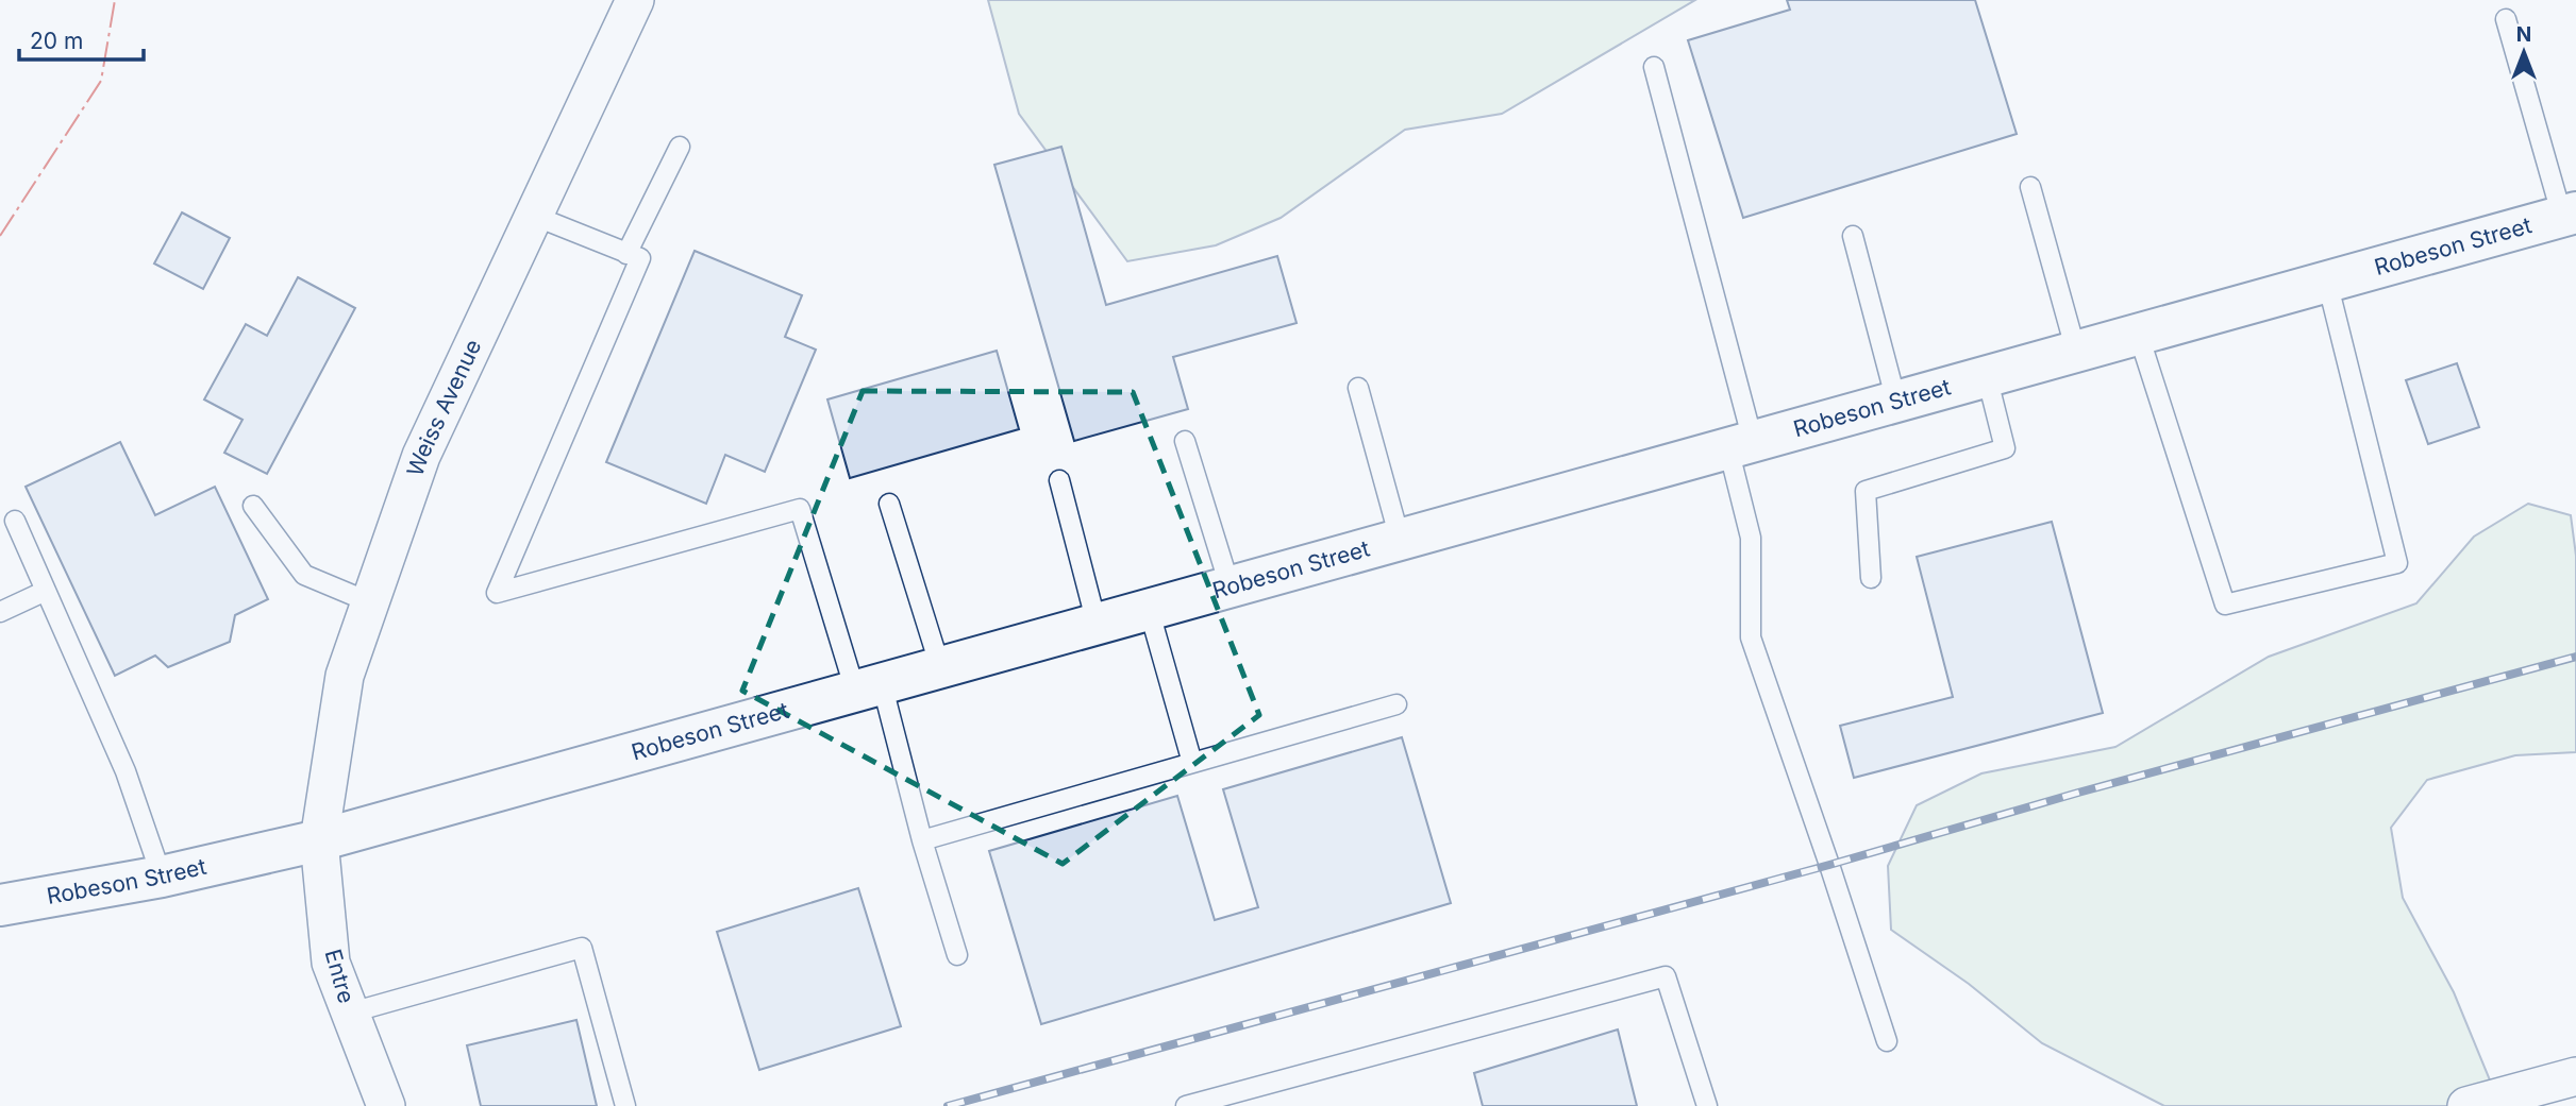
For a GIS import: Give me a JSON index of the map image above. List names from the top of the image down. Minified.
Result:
{"streets":{"main road":["Robeson Street"],"street":["Weiss Avenue","Entre"]},"crossings":[["Robeson Street","Weiss Avenue"],["Robeson Street","Entre"],["Weiss Avenue","Entre"]],"scale_bar":"20 m","north":"top"}
